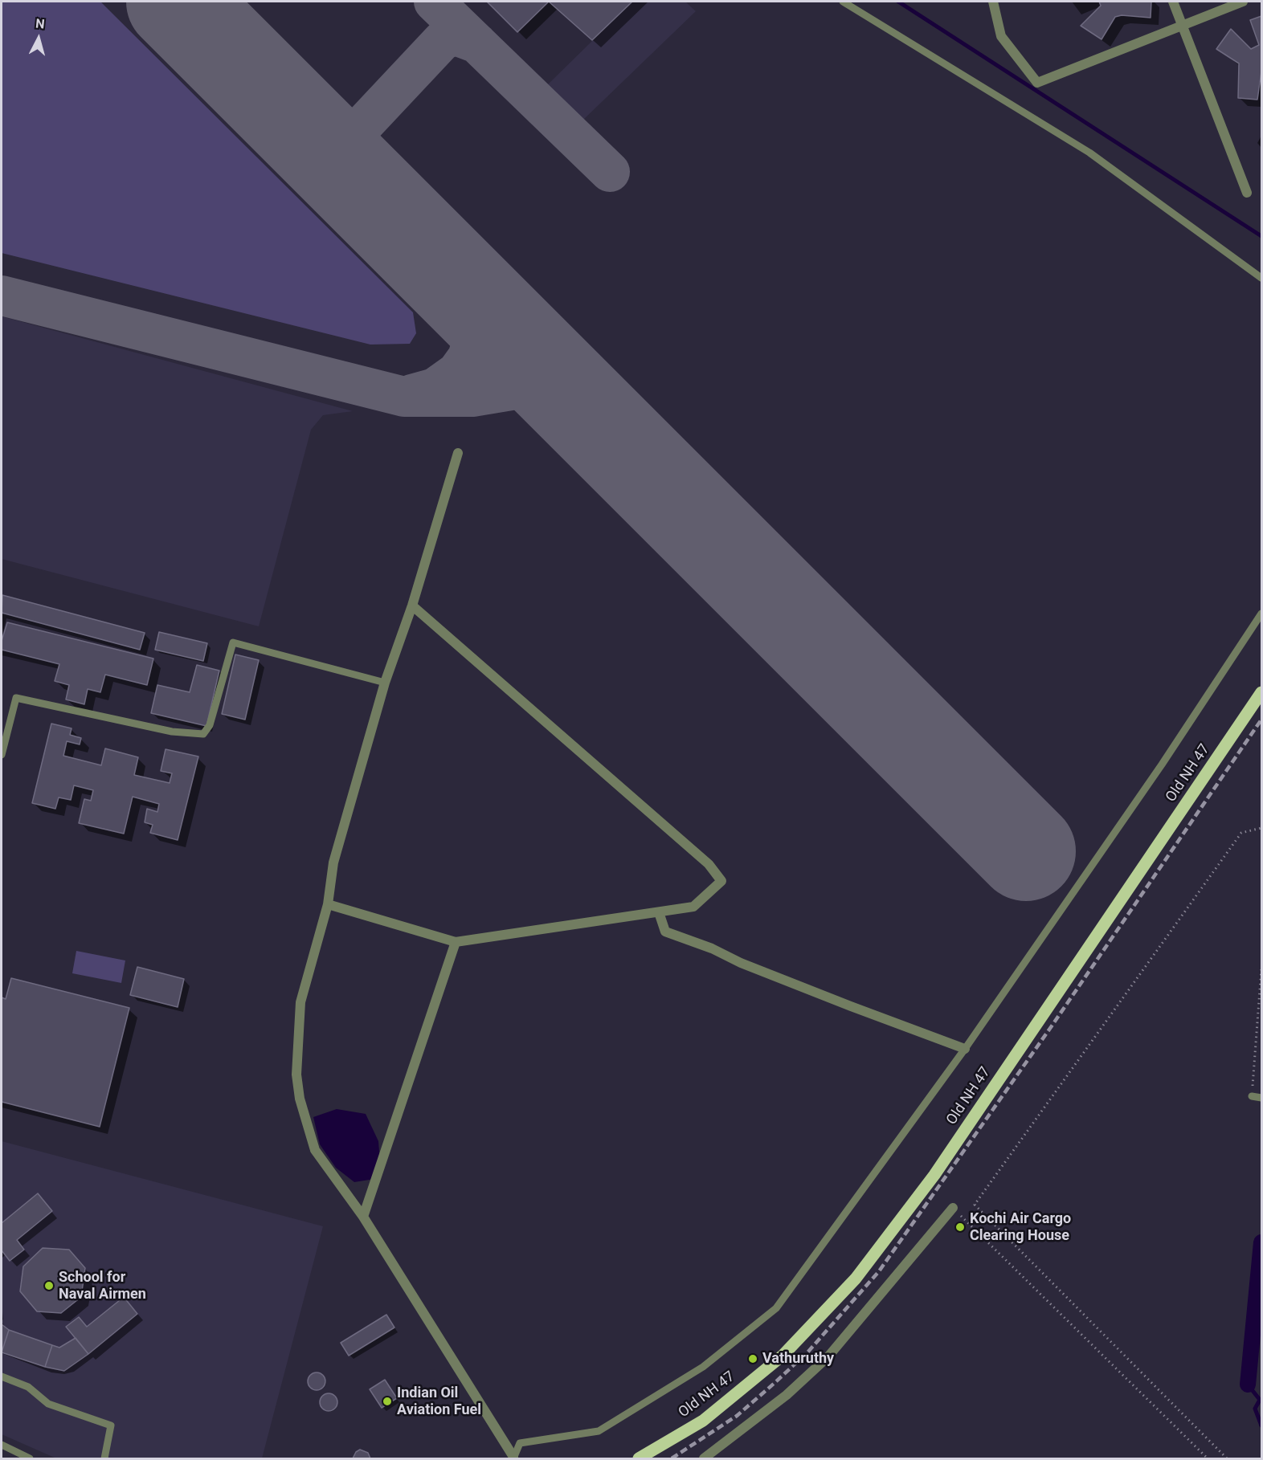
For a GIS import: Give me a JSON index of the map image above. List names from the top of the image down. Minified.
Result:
{"streets":{"main road":["Old NH 47"]},"places":["Kochi Air Cargo Clearing House","School for Naval Airmen","Vathuruthy","Indian Oil Aviation Fuel"],"north":"top"}
